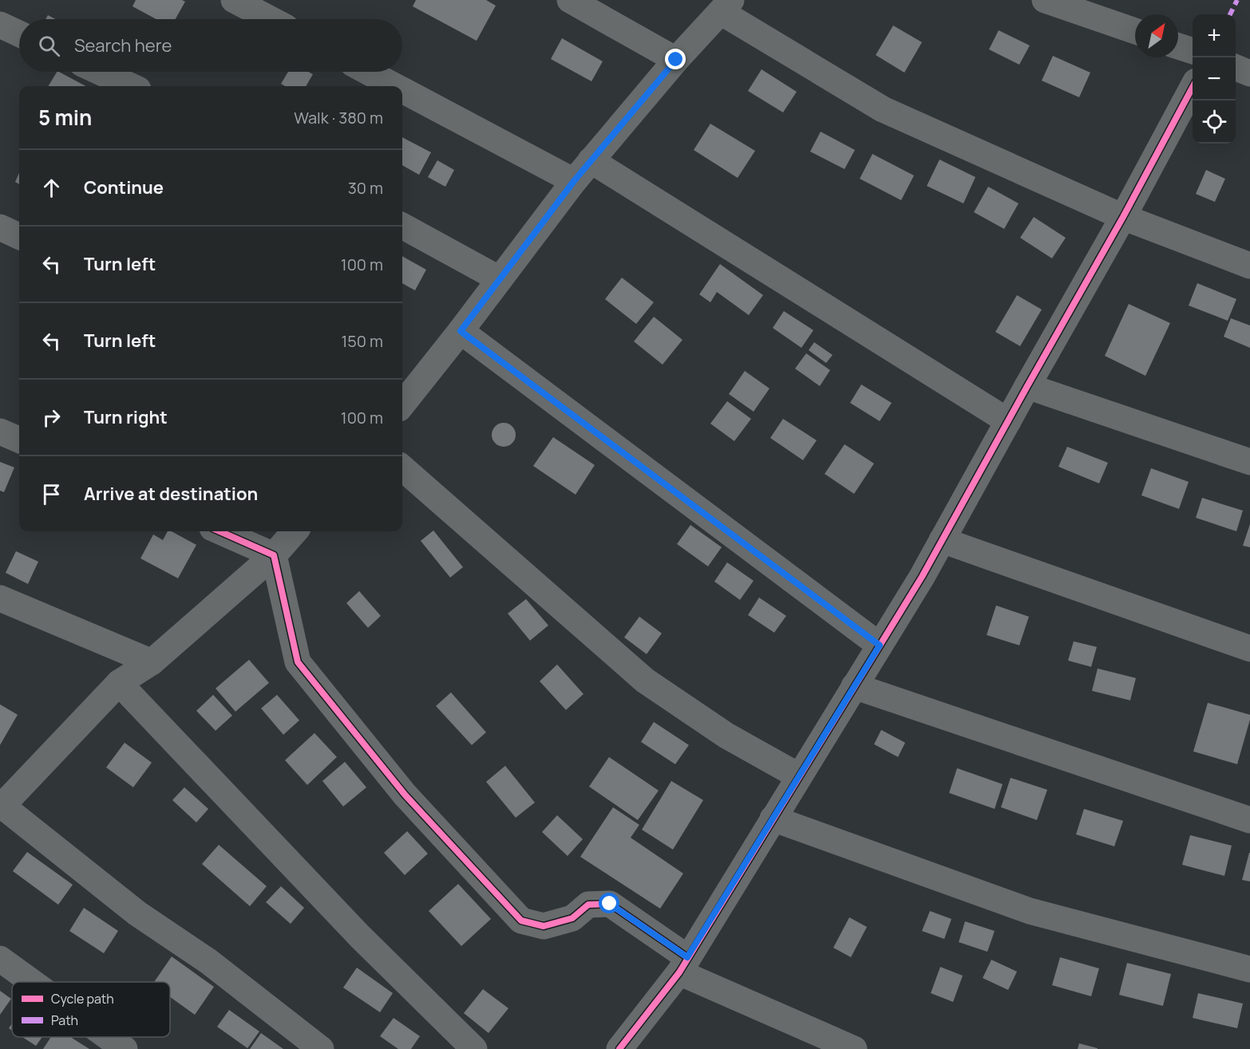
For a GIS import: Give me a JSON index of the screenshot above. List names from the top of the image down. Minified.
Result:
{"legend":["Cycle path","Path"],"north":"top right","page":{"map_buttons":["+","−"],"search":"Search here","heading":["5 min","Walk · 380 m"],"list":[["Continue","30 m"],["Turn left","100 m"],["Turn left","150 m"],["Turn right","100 m"],"Arrive at destination"]}}
